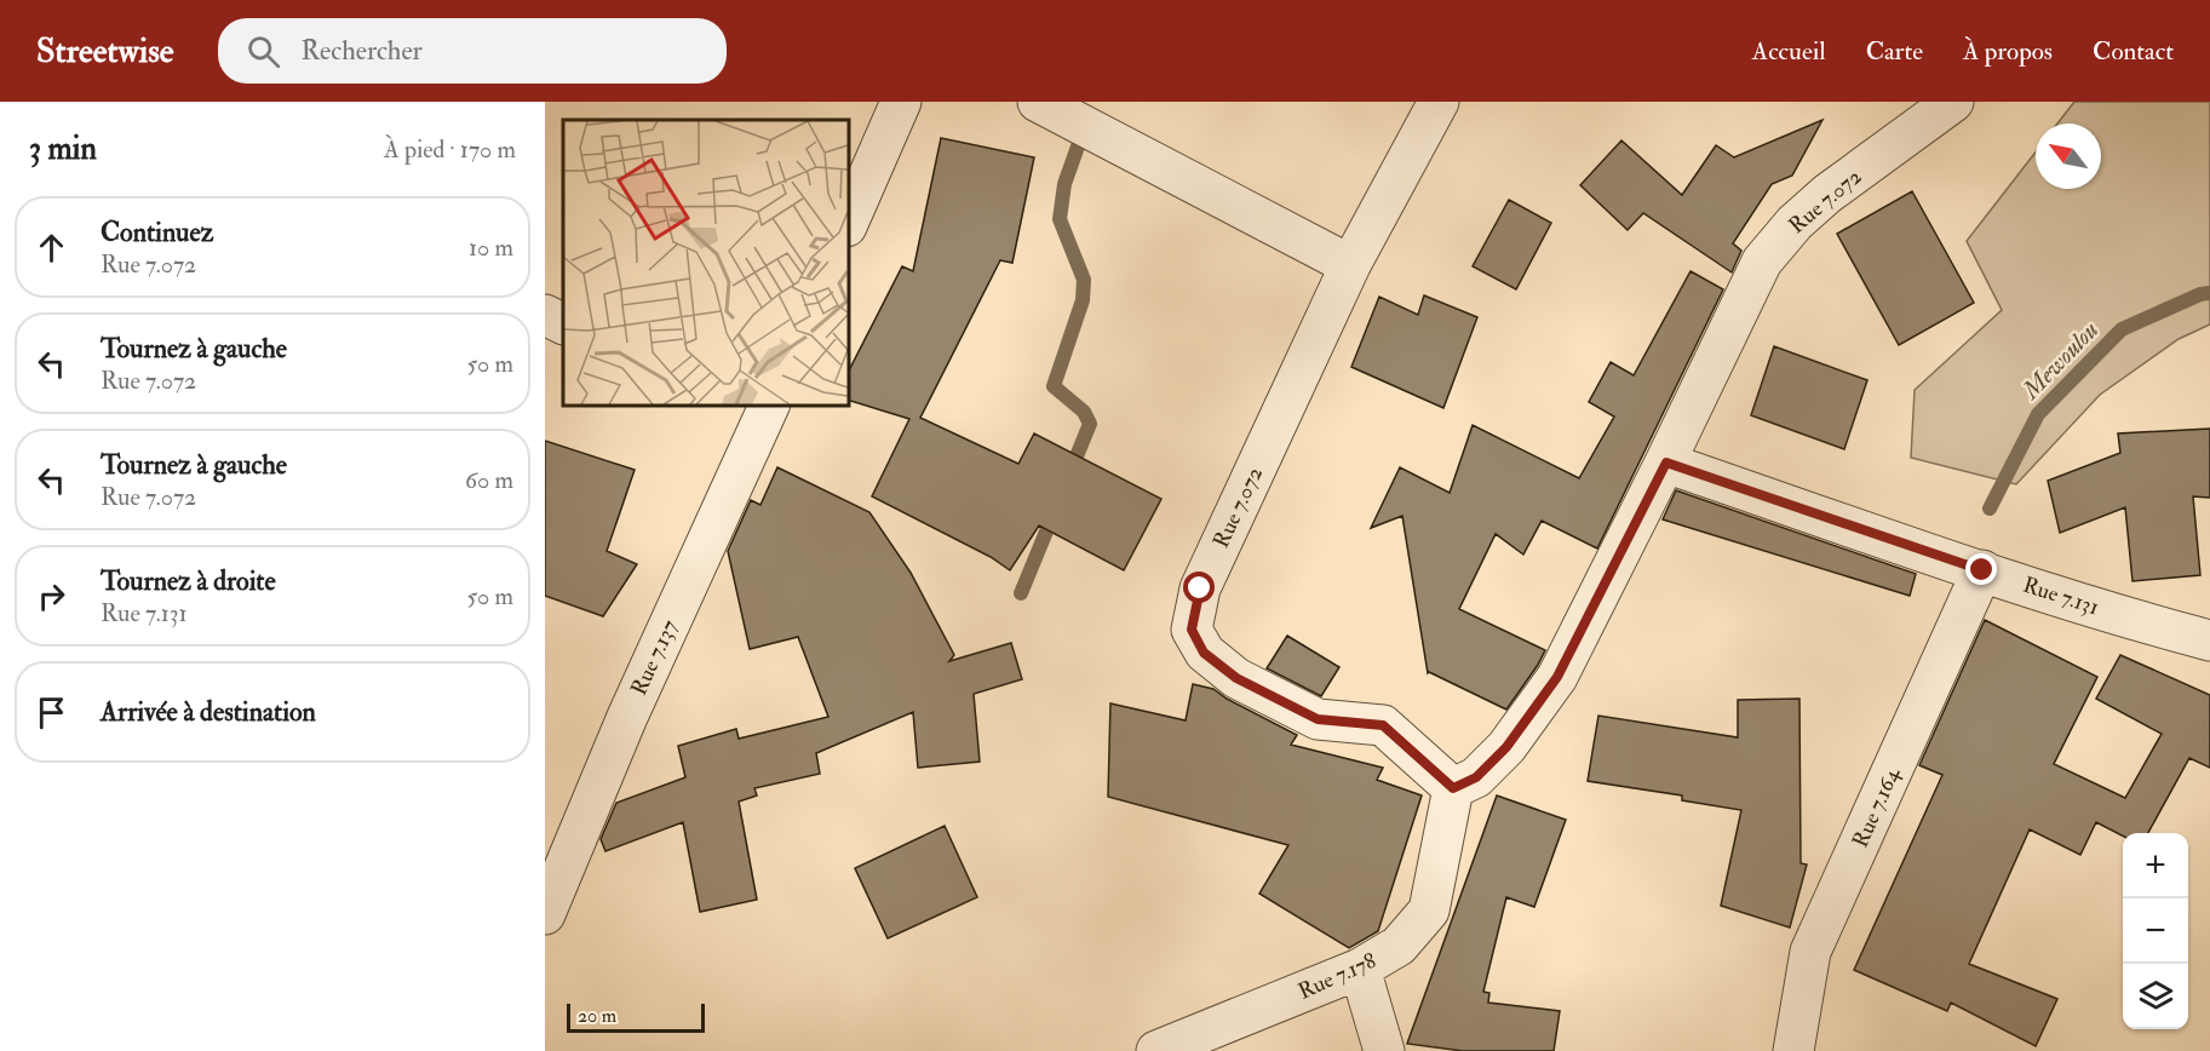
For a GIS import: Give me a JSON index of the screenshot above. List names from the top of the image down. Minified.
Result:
{"streets":{"street":["Rue 7.072","Rue 7.131","Rue 7.137","Rue 7.164","Rue 7.178"]},"crossings":[["Rue 7.072","Rue 7.131"],["Rue 7.072","Rue 7.178"],["Rue 7.131","Rue 7.164"]],"water":["Mewoulou"],"scale_bar":"20 m","north":"top left","page":{"header":"Streetwise","search":"Rechercher","nav":["Accueil","Carte","À propos","Contact"],"heading":["3 min","À pied · 170 m"],"list":[["Continuez","Rue 7.072","10 m"],["Tournez à gauche","Rue 7.072","50 m"],["Tournez à gauche","Rue 7.072","60 m"],["Tournez à droite","Rue 7.131","50 m"],"Arrivée à destination"],"map_buttons":["+","−"],"scale":"20 m"}}
